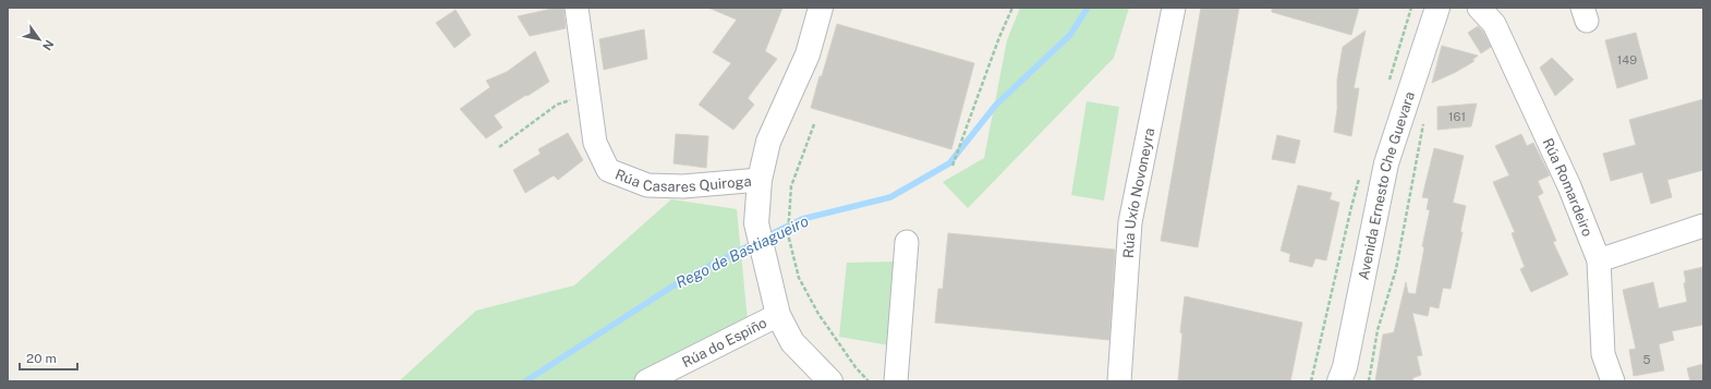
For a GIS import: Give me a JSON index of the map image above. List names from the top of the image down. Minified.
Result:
{"streets":{"street":["Rúa Casares Quiroga","Avenida Ernesto Che Guevara","Rúa Romardeiro","Rúa Uxío Novoneyra","Rúa do Espiño"]},"crossings":[["Rúa Casares Quiroga","Rúa do Espiño"]],"water":["Rego de Bastiagueiro"],"house_numbers":["149","161","5"],"scale_bar":"20 m","north":"bottom right"}
